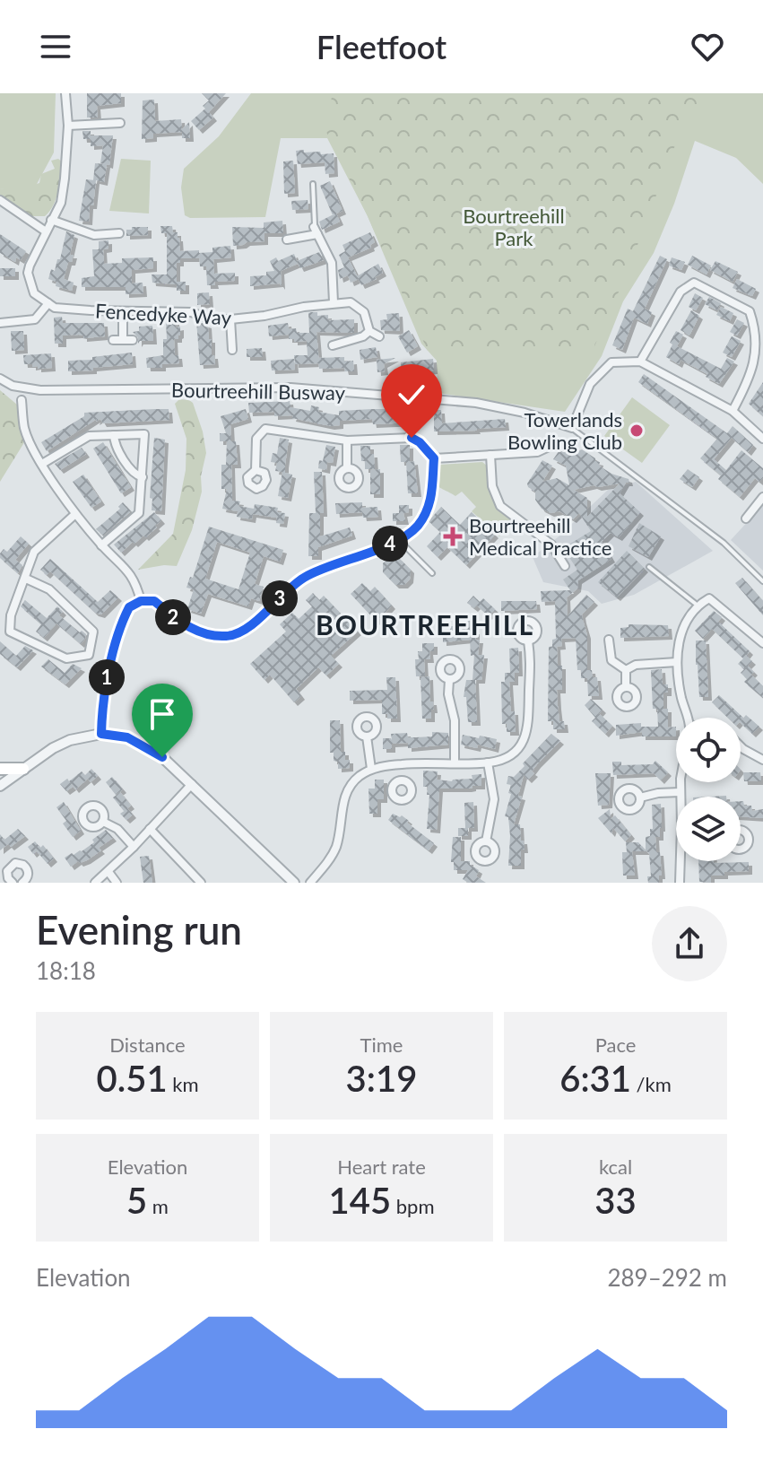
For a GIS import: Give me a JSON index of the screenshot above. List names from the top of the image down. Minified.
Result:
{"streets":{"street":["Fencedyke Way","Bourtreehill Busway"]},"districts":["BOURTREEHILL"],"parks":["Bourtreehill Park"],"places":{"other":["Towerlands Bowling Club"],"health":["Bourtreehill Medical Practice"]},"page":{"header":"Fleetfoot","pins":["4","3","2","1"],"heading":["Evening run","18:18"],"stats":[["Distance","0.51 km"],["Time","3:19"],["Pace","6:31 /km"],["Elevation","5 m"],["Heart rate","145 bpm"],["kcal","33"]],"chart":["Elevation","289–292 m"]}}
